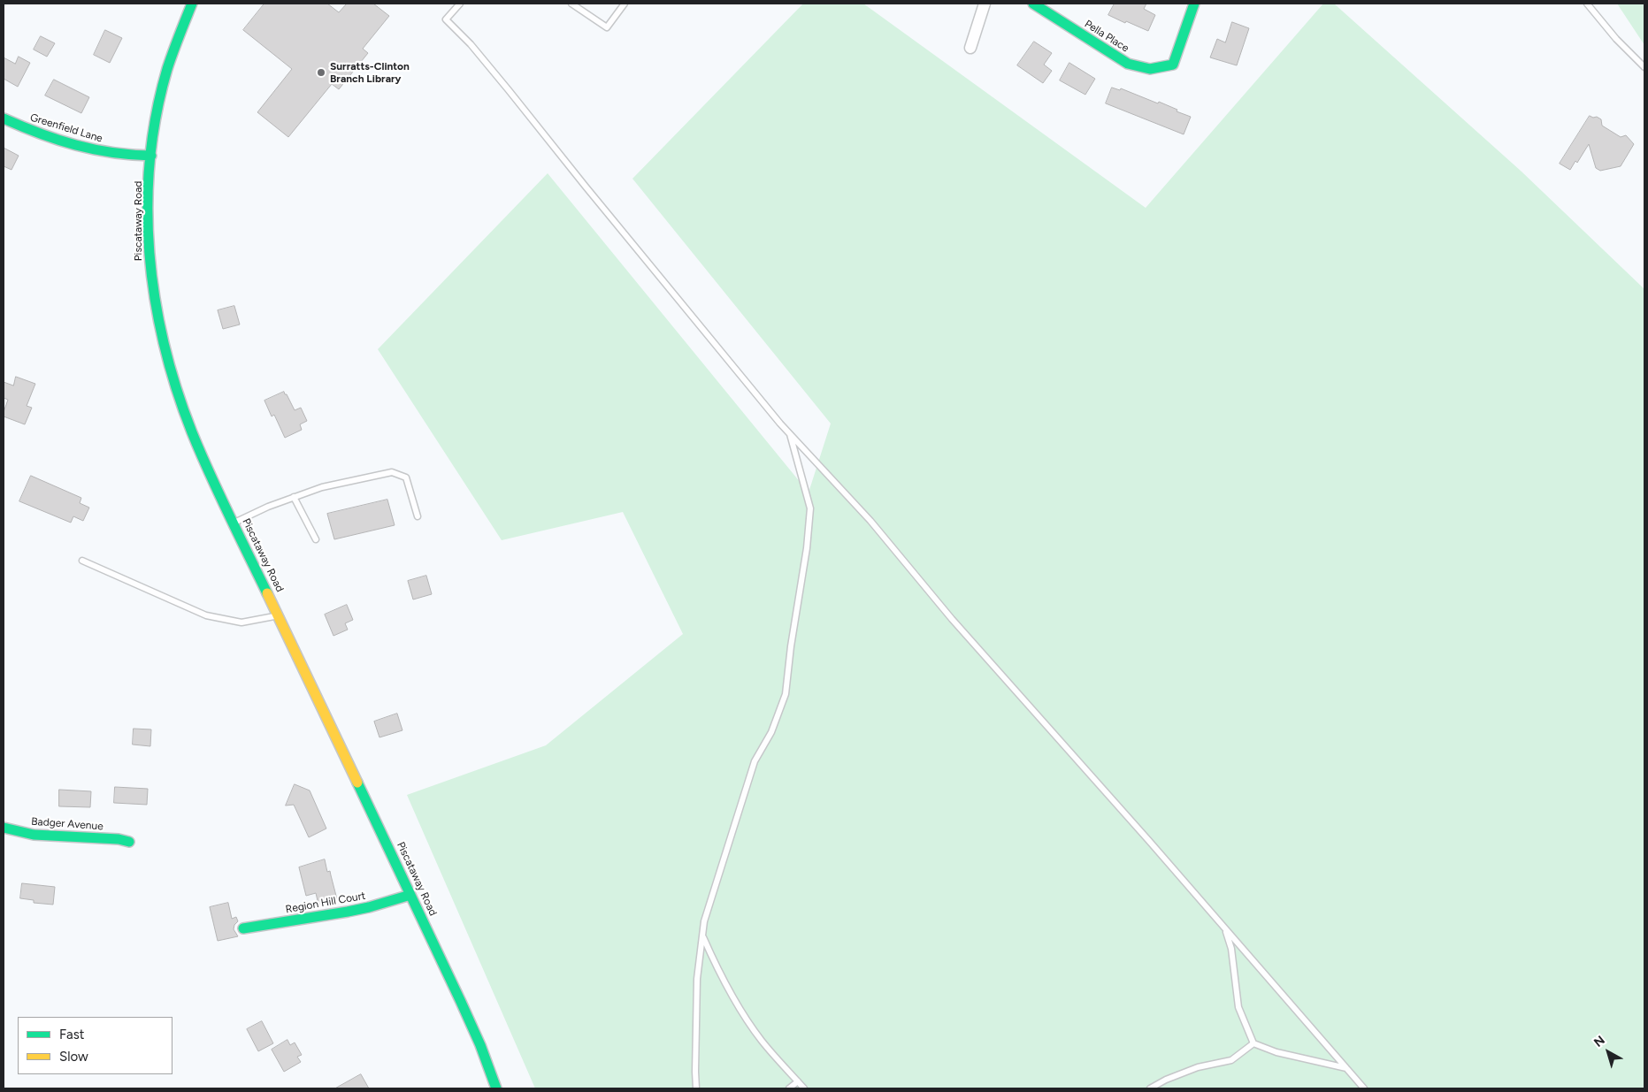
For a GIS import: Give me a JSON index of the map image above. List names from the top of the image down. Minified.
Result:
{"streets":{"main road":["Pella Place","Greenfield Lane","Piscataway Road","Badger Avenue","Region Hill Court"]},"crossings":[["Greenfield Lane","Piscataway Road"],["Piscataway Road","Region Hill Court"]],"places":["Surratts-Clinton Branch Library"],"legend":["Fast","Slow"],"north":"top left"}
